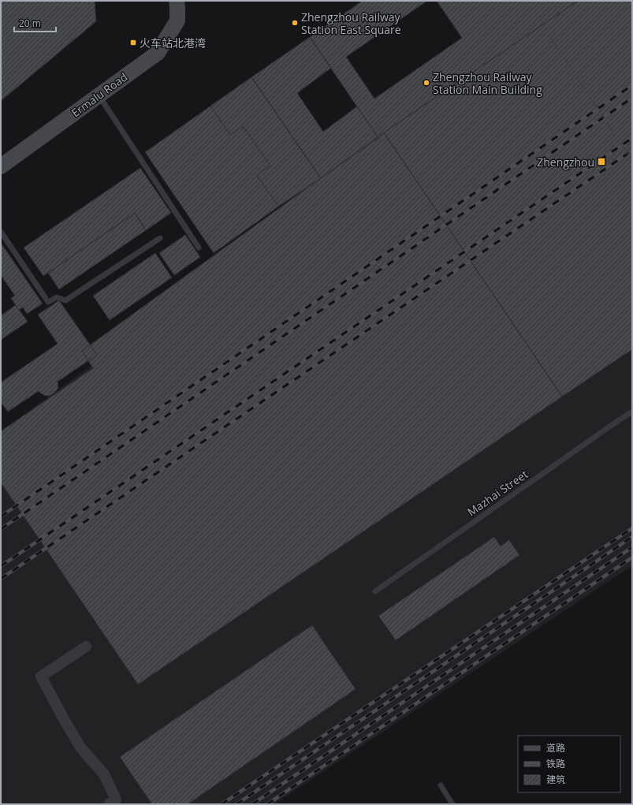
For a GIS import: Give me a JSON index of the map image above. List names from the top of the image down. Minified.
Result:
{"streets":{"street":["Ermalu Road"],"lane":["Mazhai Street"]},"places":{"other":["Zhengzhou Railway Station East Square","Zhengzhou Railway Station Main Building"],"transit":["火车站北港湾","Zhengzhou"]},"legend":["道路","铁路","建筑"],"scale_bar":"20 m"}
